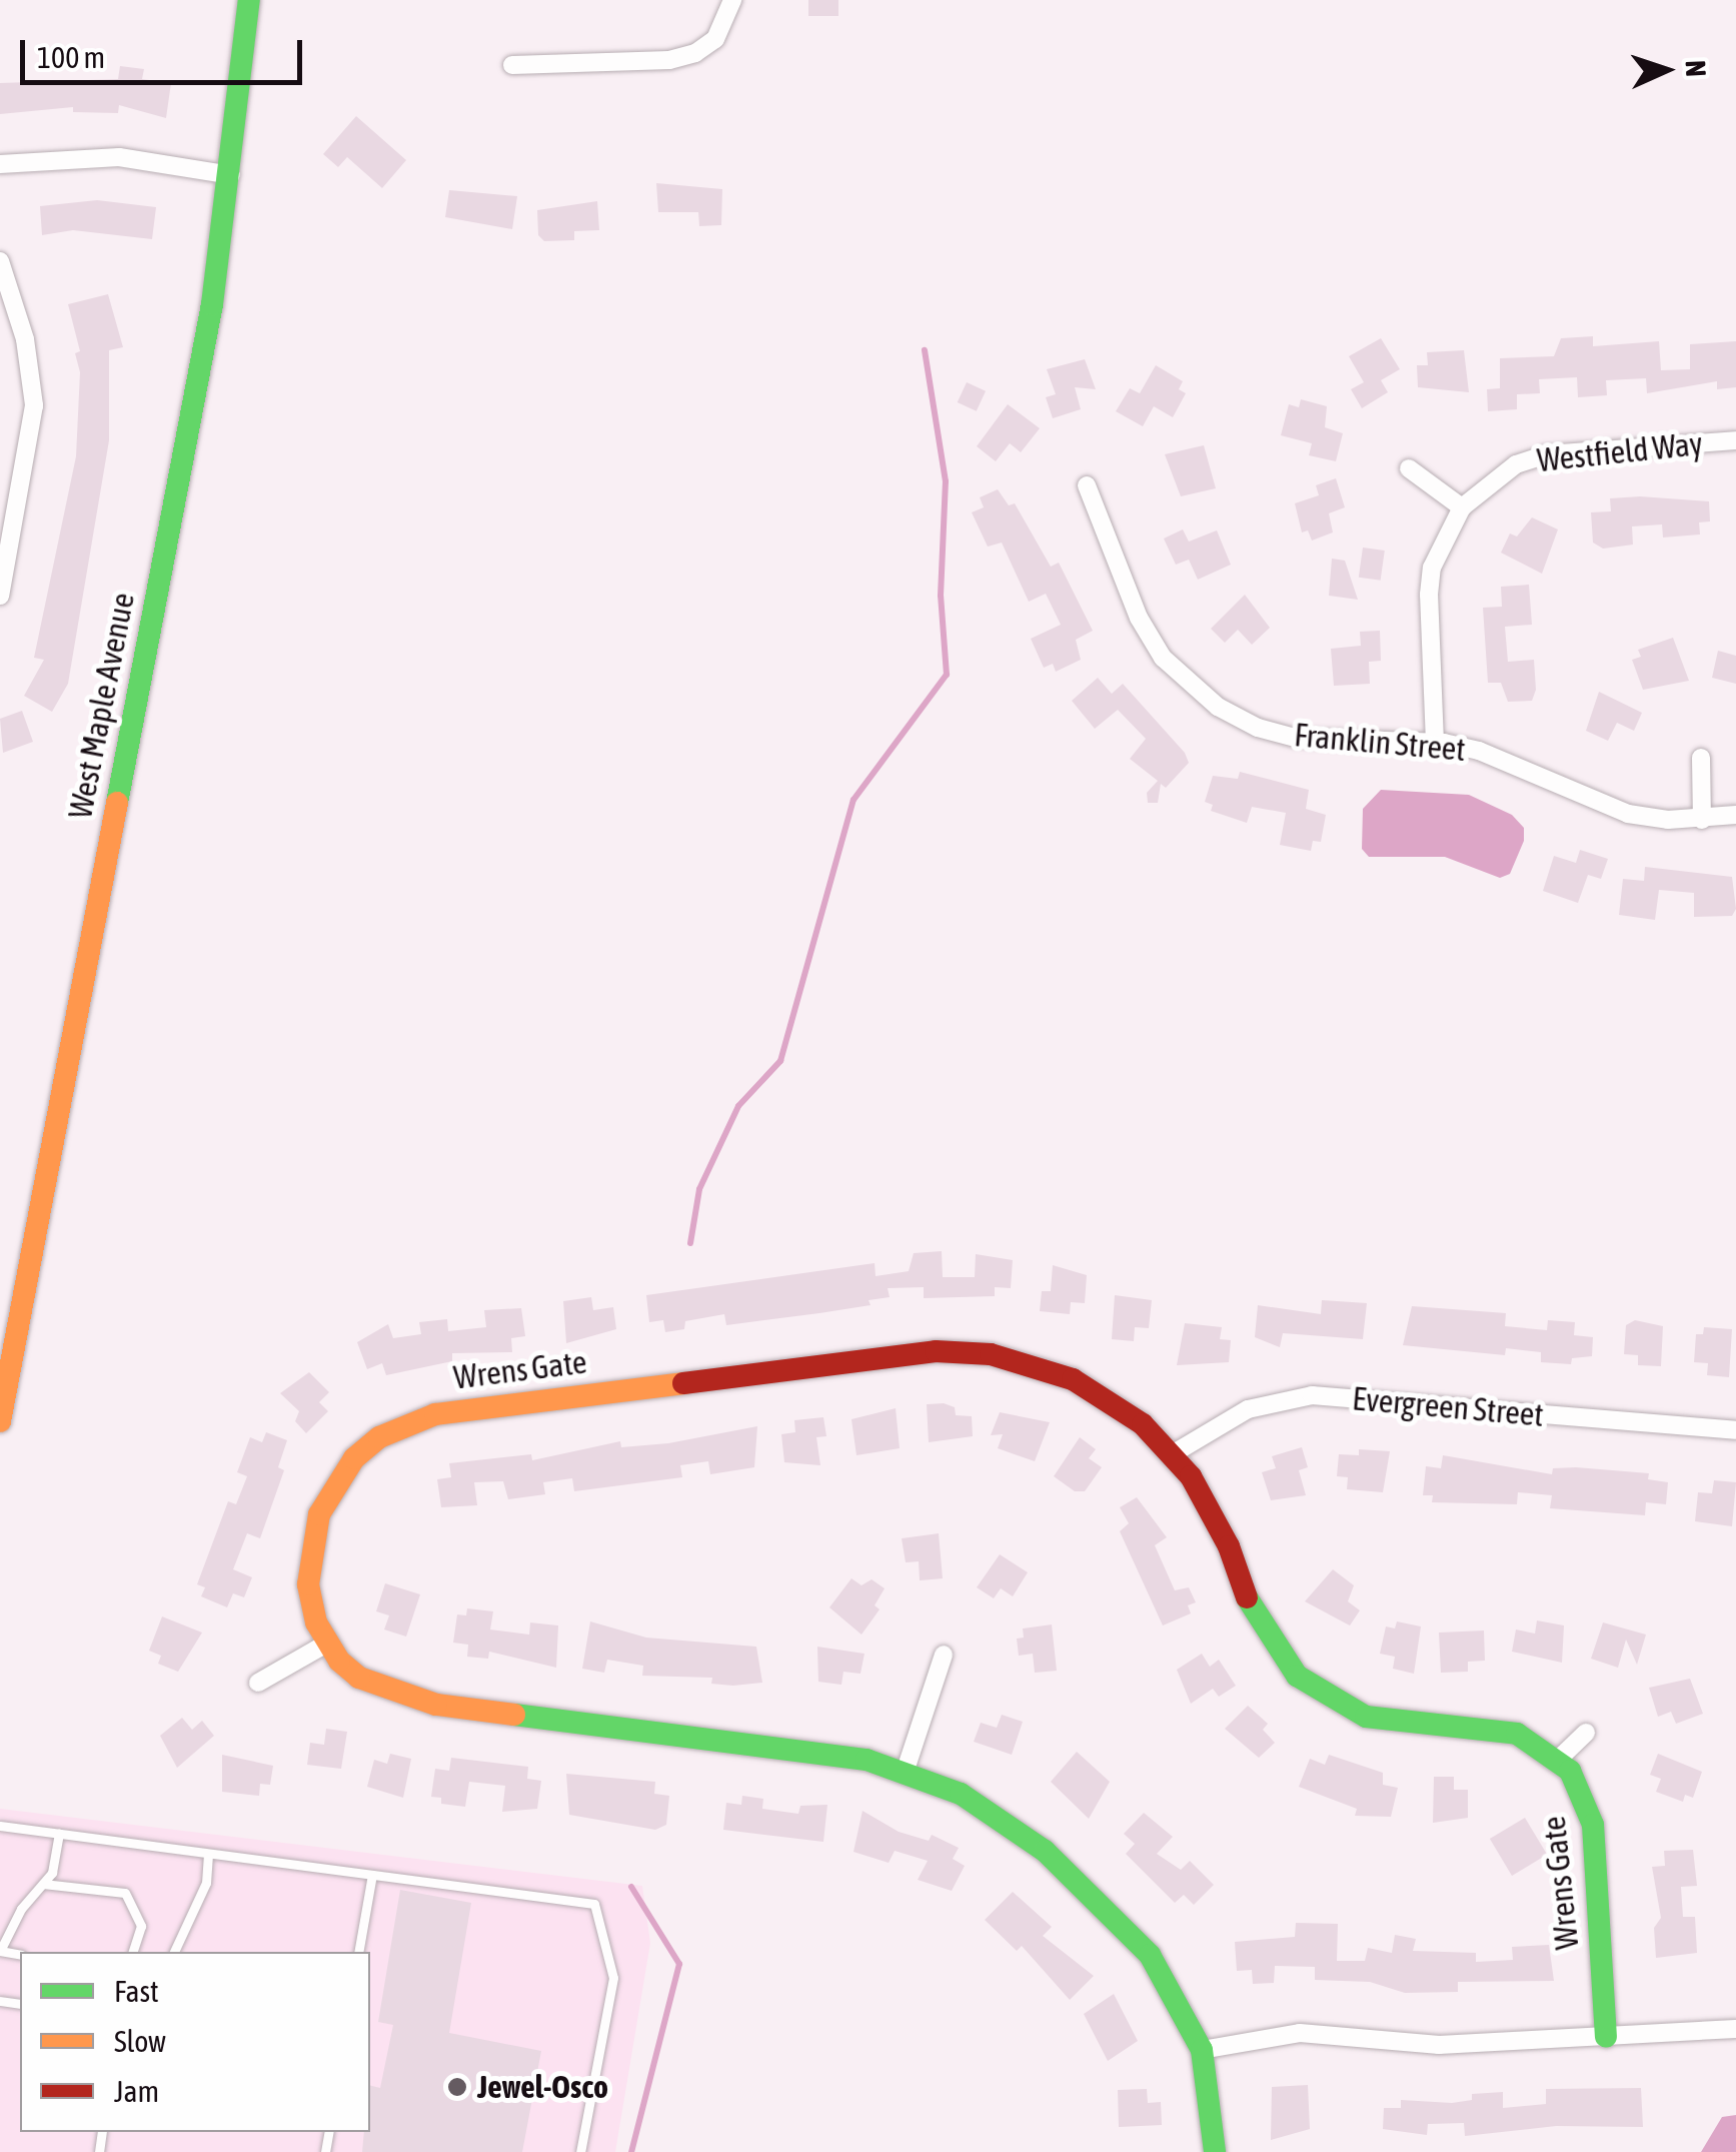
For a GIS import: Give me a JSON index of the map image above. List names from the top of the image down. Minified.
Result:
{"streets":{"street":["Westfield Way","West Maple Avenue","Franklin Street","Wrens Gate","Evergreen Street"]},"crossings":[["Westfield Way","Franklin Street"],["Wrens Gate","Evergreen Street"]],"places":["Jewel-Osco"],"legend":["Fast","Slow","Jam"],"scale_bar":"100 m","north":"right"}
